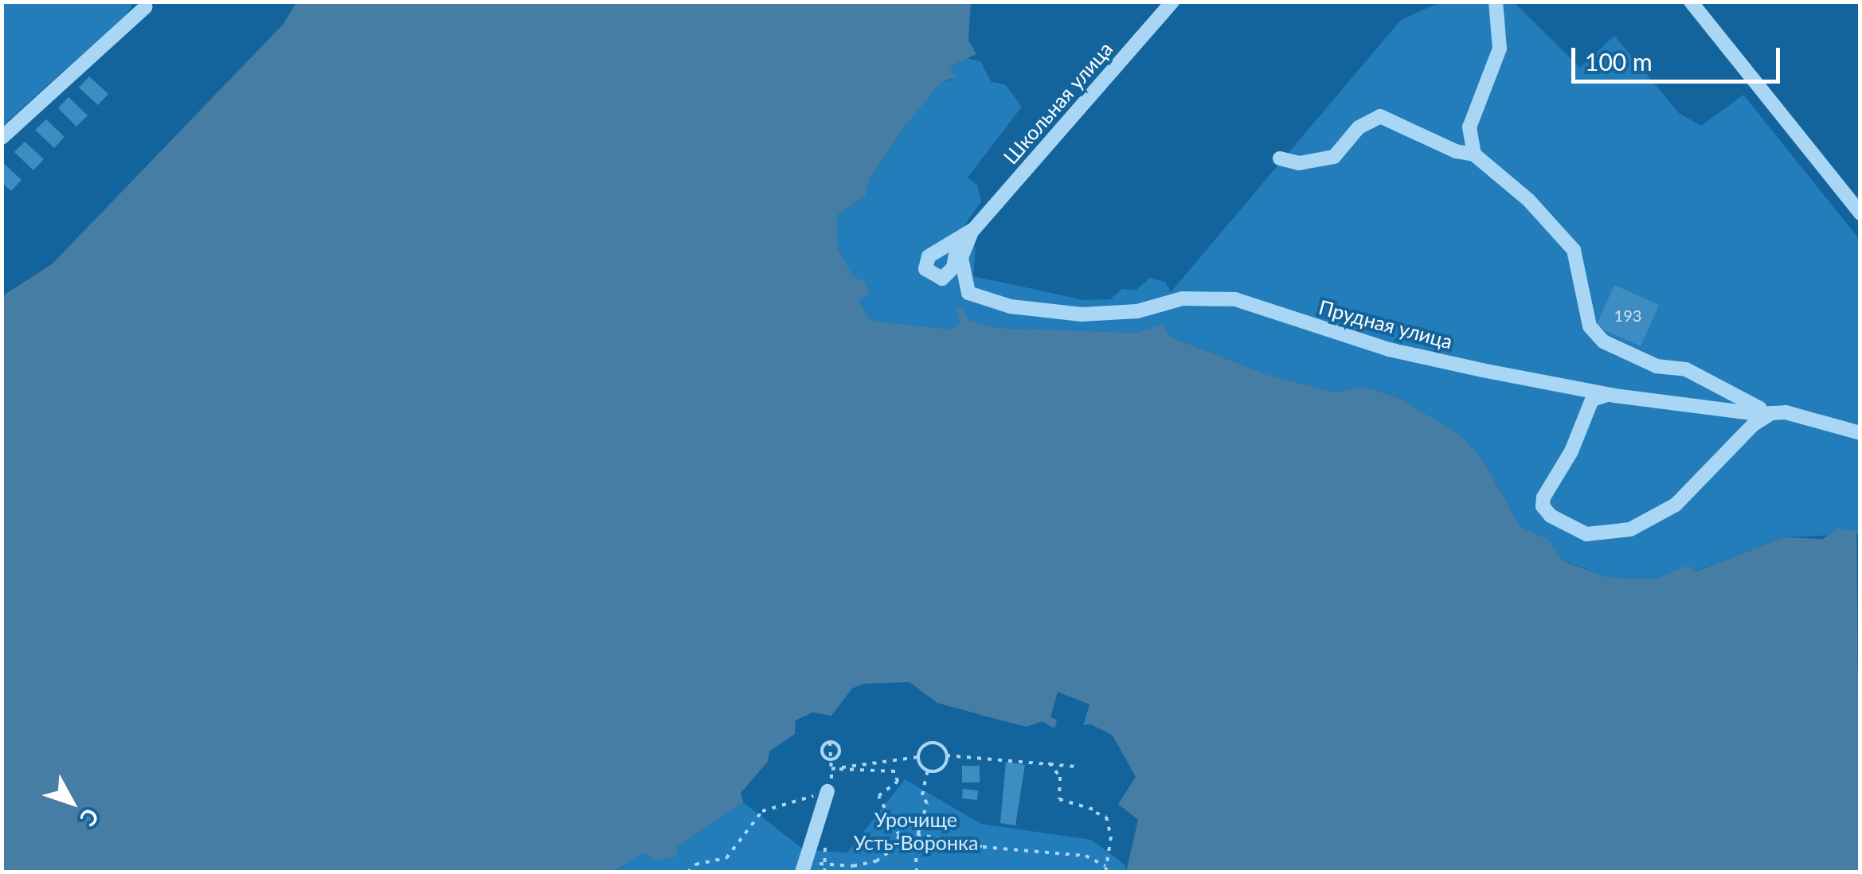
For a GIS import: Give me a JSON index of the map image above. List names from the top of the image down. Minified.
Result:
{"streets":{"street":["Школьная улица","Прудная улица"]},"crossings":[["Школьная улица","Прудная улица"]],"parks":["Урочище Усть-Воронка"],"house_numbers":["193"],"scale_bar":"100 m","north":"bottom right"}
